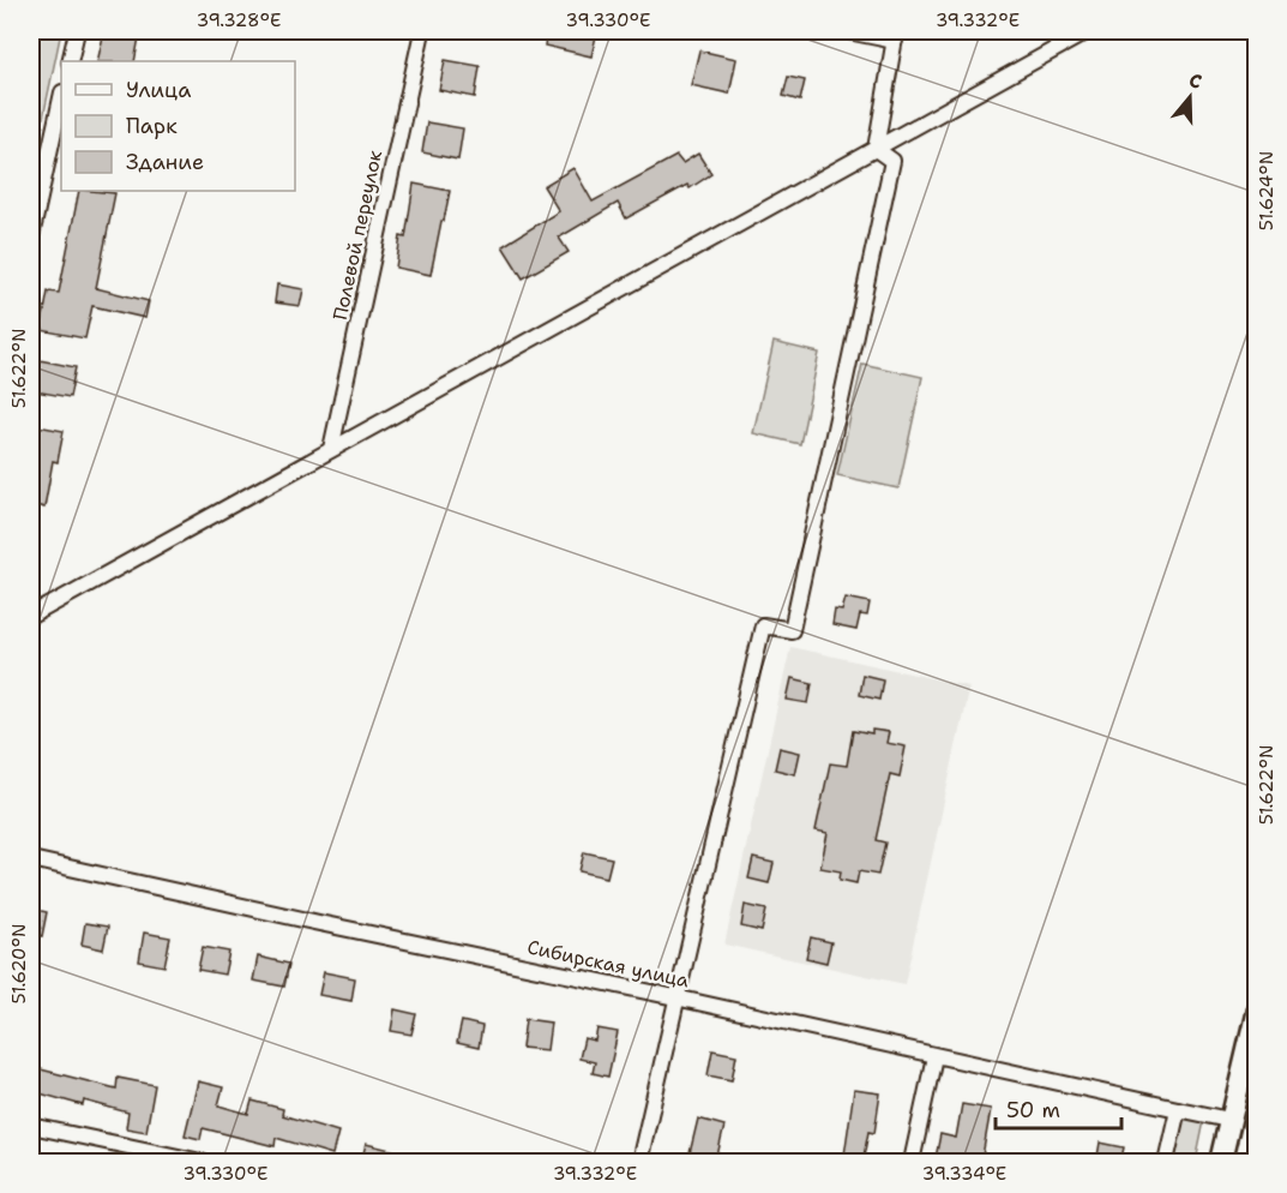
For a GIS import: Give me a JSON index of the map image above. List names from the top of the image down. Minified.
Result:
{"streets":{"street":["Полевой переулок","Сибирская улица"]},"legend":["Улица","Парк","Здание"],"scale_bar":"50 m","north":"top","coordinates":["39.328°E","39.330°E","39.332°E","51.624°N","51.622°N","51.620°N","39.334°E"]}
